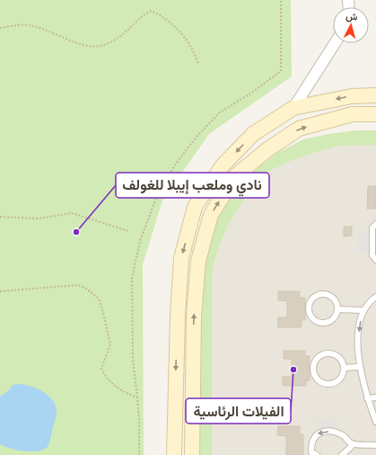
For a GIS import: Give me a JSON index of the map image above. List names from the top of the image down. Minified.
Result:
{"places":["نادي وملعب إيبلا للغولف","الفيلات الرئاسية"],"north":"top"}
